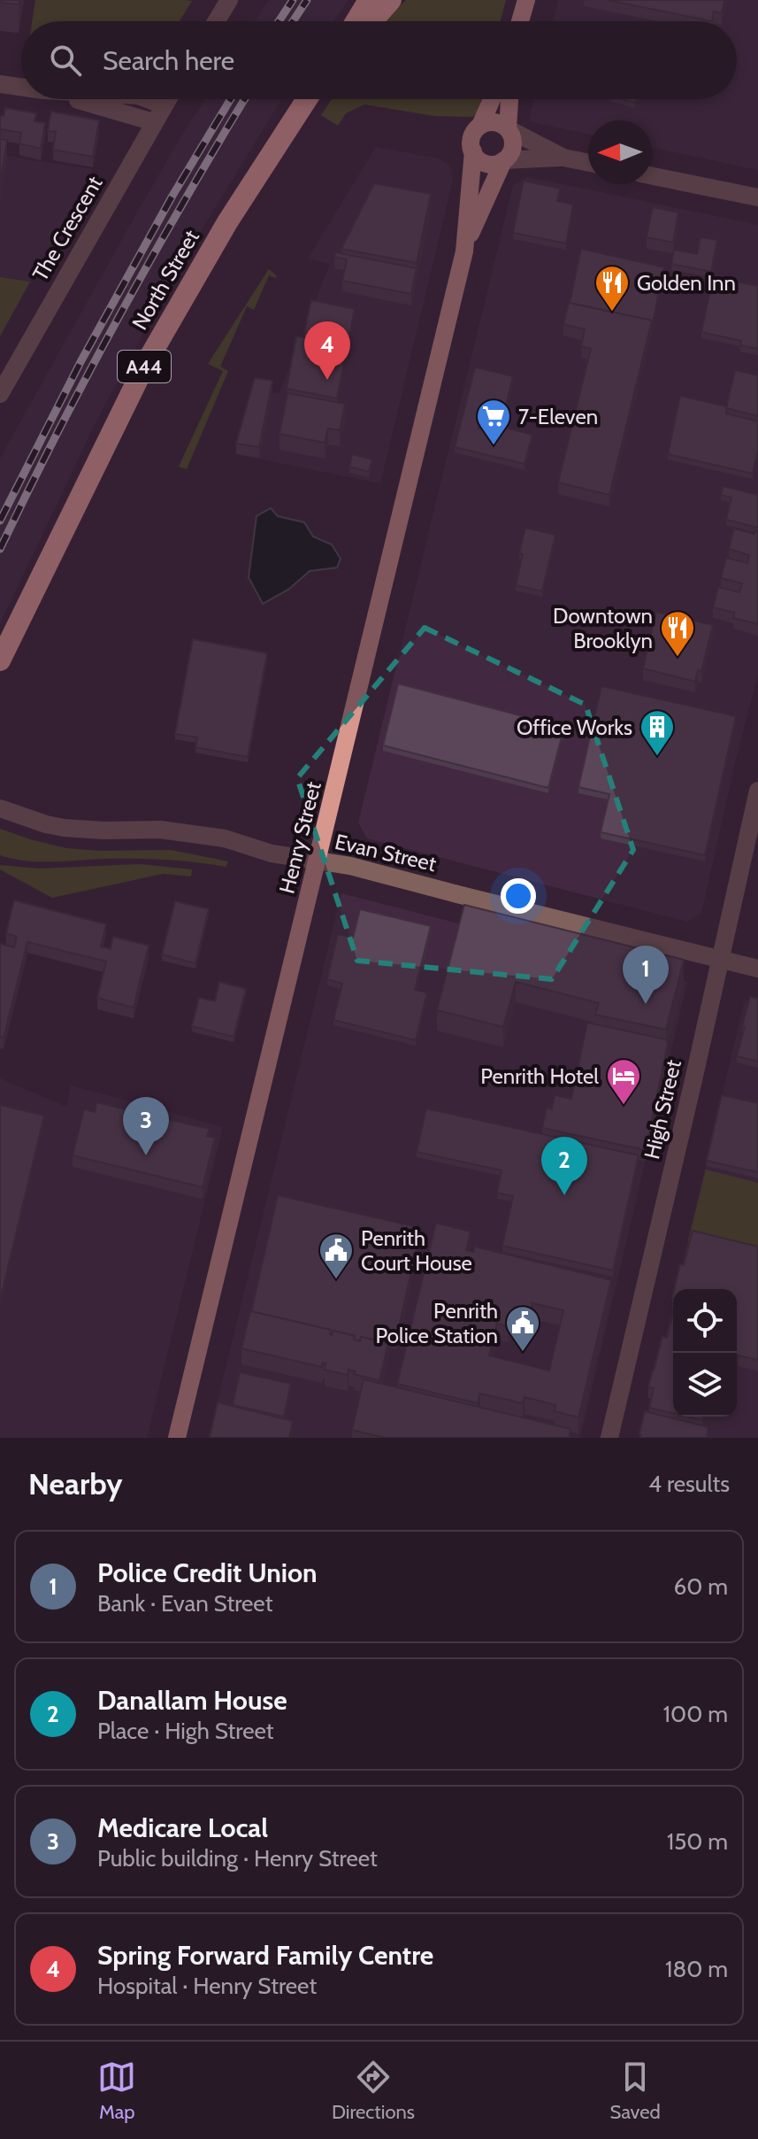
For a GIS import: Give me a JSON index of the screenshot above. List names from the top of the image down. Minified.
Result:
{"streets":{"highway":["North Street","A44"],"main road":["Henry Street"],"street":["The Crescent","Evan Street","High Street"]},"crossings":[["Henry Street","Evan Street"],["Evan Street","High Street"]],"places":{"restaurant":["Golden Inn","Downtown Brooklyn"],"supermarket":["7-Eleven"],"building":["Office Works"],"hotel":["Penrith Hotel"],"public building":["Penrith Court House","Penrith Police Station"]},"north":"left","page":{"search":"Search here","pins":["4","1","3","2"],"heading":["Nearby","4 results"],"list":[{"mark":"1","name":"Police Credit Union","note":"Bank · Evan Street","value":"60 m"},{"mark":"2","name":"Danallam House","note":"Place · High Street","value":"100 m"},{"mark":"3","name":"Medicare Local","note":"Public building · Henry Street","value":"150 m"},{"mark":"4","name":"Spring Forward Family Centre","note":"Hospital · Henry Street","value":"180 m"}],"nav":["Map","Directions","Saved"]}}
